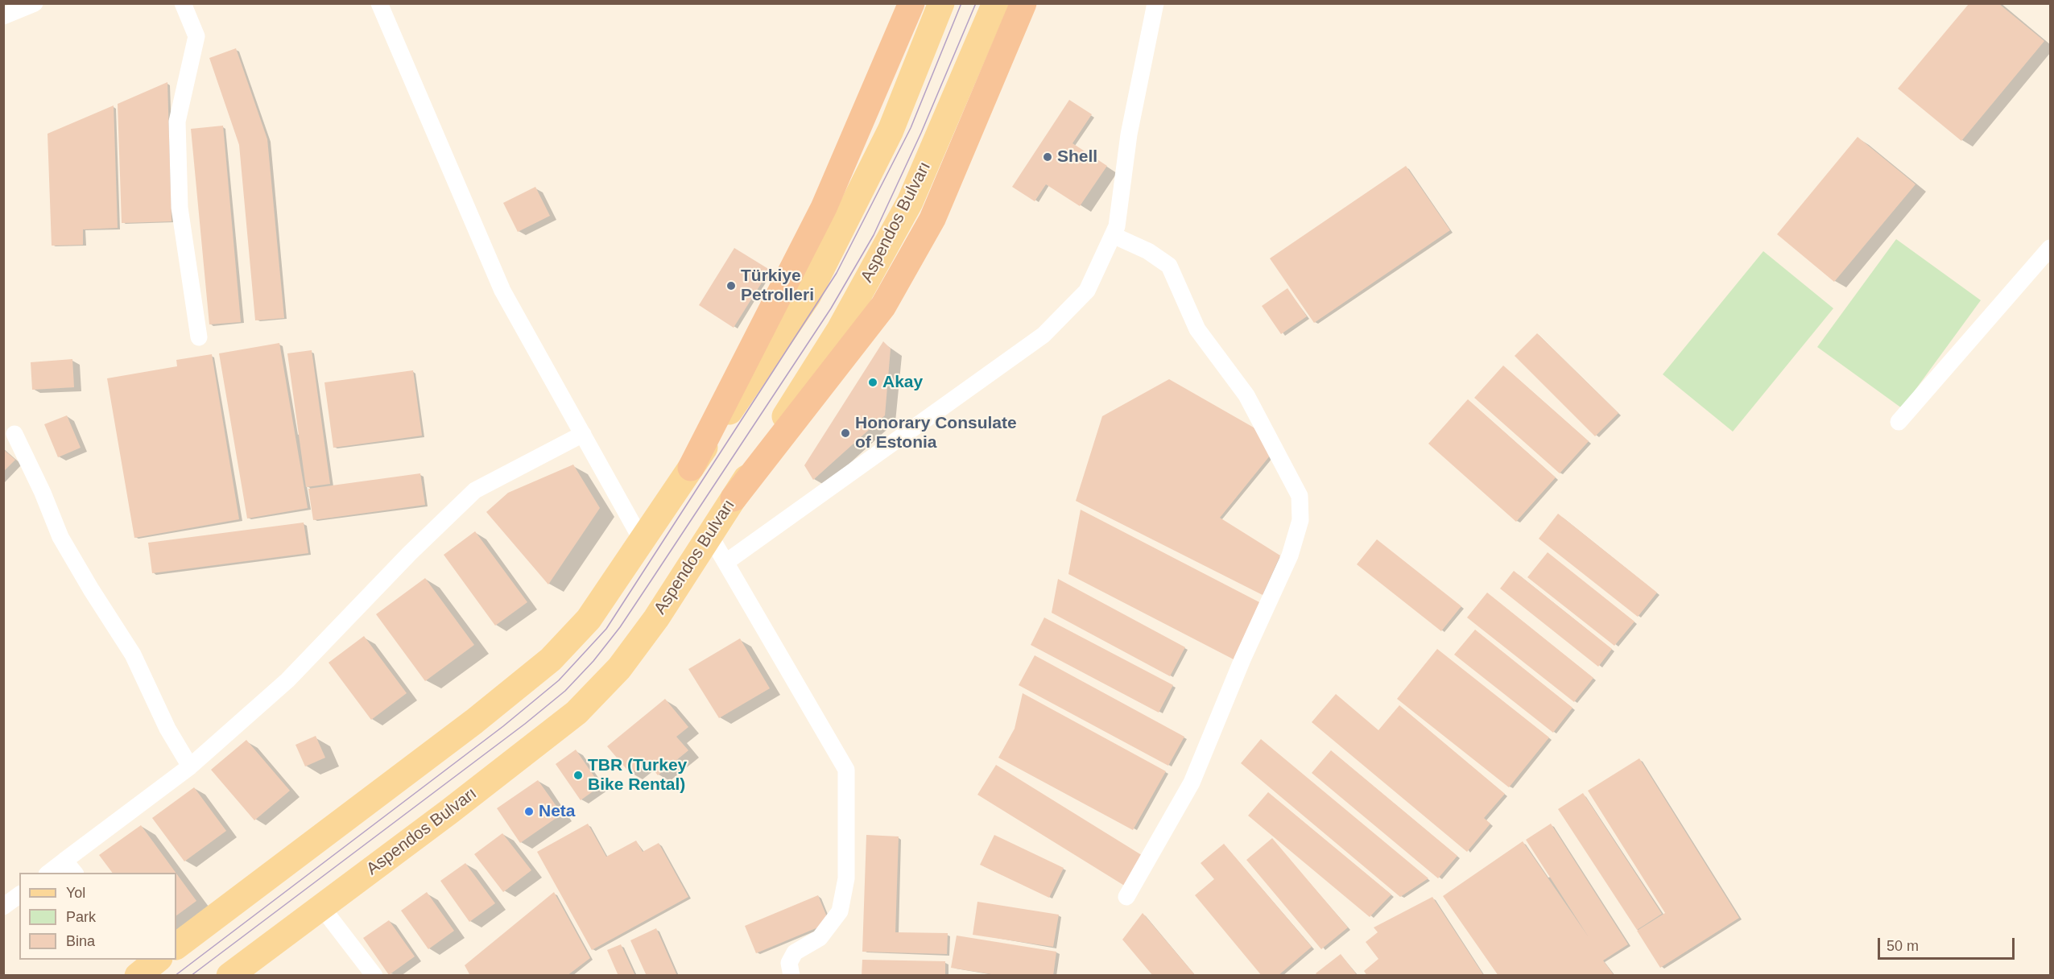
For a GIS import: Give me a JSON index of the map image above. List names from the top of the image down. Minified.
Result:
{"streets":{"main road":["Aspendos Bulvarı"]},"places":["Shell","Türkiye Petrolleri","Akay","Honorary Consulate of Estonia","TBR (Turkey Bike Rental)","Neta"],"legend":["Yol","Park","Bina"],"scale_bar":"50 m"}
